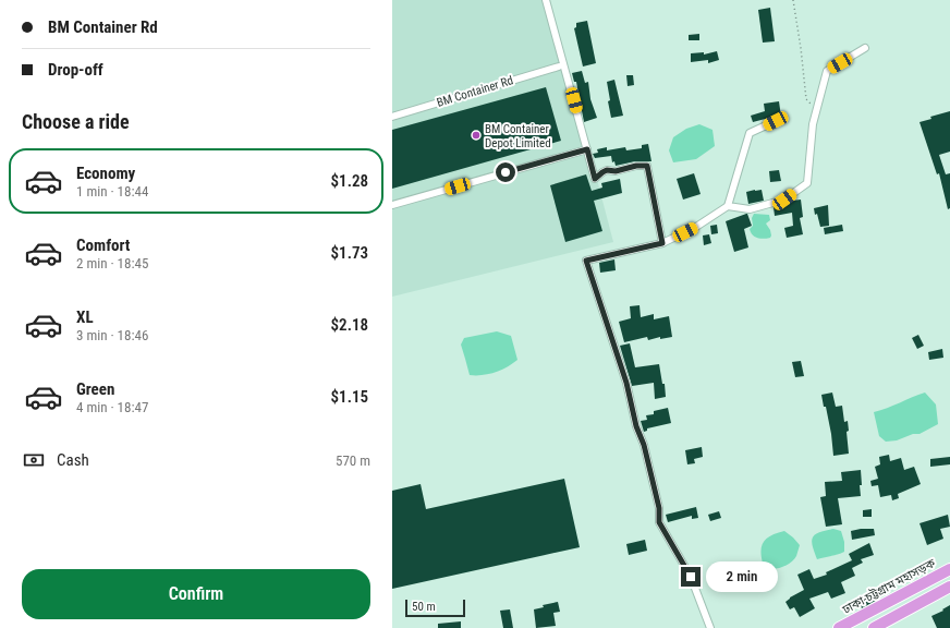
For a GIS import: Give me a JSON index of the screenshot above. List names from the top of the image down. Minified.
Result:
{"streets":{"highway":["ঢাকা-চট্টগ্রাম মহাসড়ক"],"street":["BM Container Rd"]},"places":["BM Container Depot Limited"],"scale_bar":"50 m","page":{"banner":["BM Container Rd","Drop-off"],"heading":"Choose a ride","list":[{"name":"Economy","note":"1 min · 18:44","value":"$1.28"},{"name":"Comfort","note":"2 min · 18:45","value":"$1.73"},{"name":"XL","note":"3 min · 18:46","value":"$2.18"},{"name":"Green","note":"4 min · 18:47","value":"$1.15"}],"pay":["Cash","570 m"],"buttons":"Confirm","bubble":"2 min","scale":"50 m"}}
